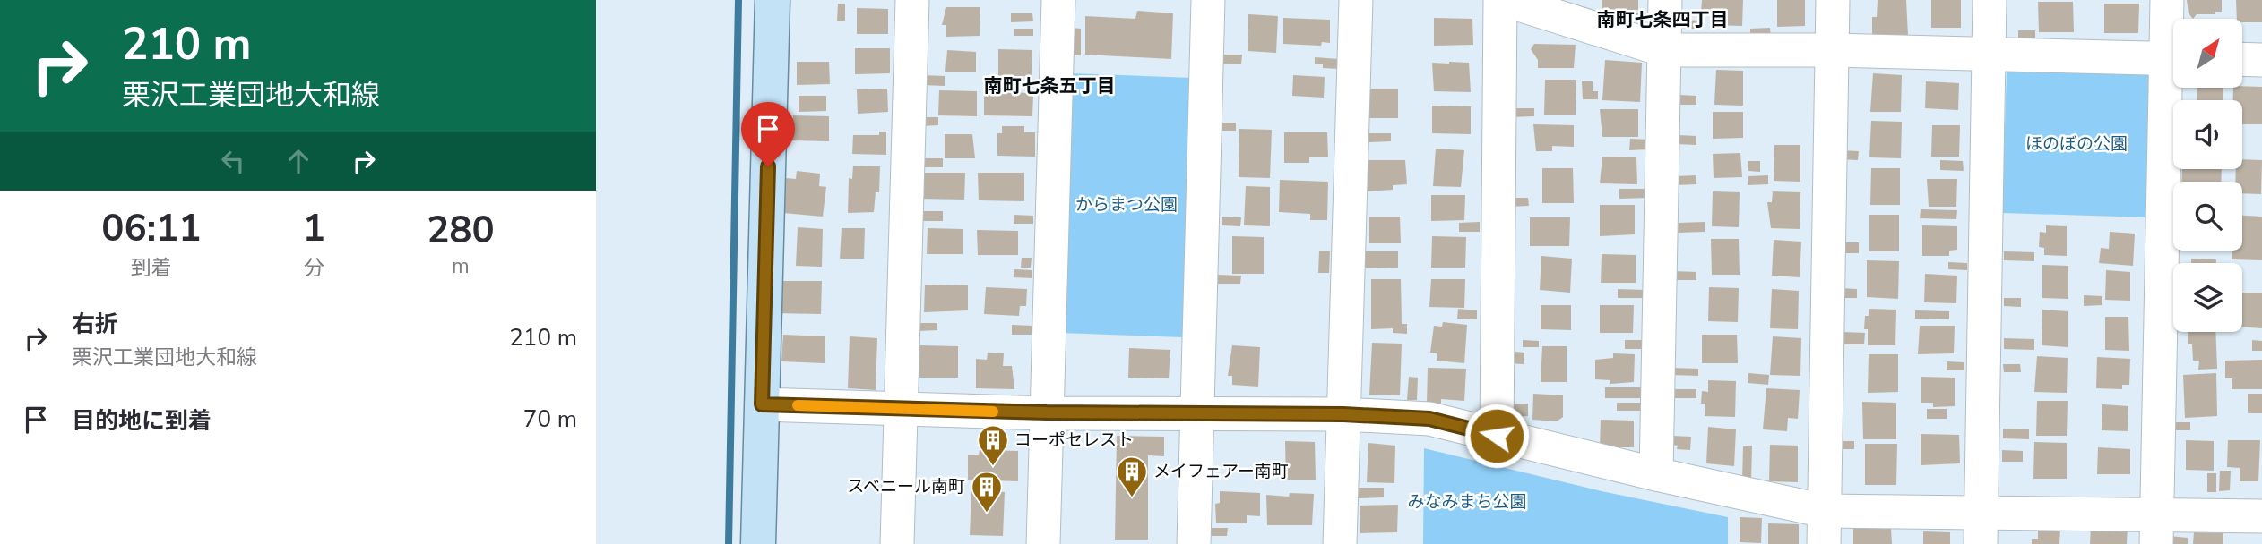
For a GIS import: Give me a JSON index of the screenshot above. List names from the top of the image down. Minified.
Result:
{"districts":["南町七条四丁目","南町七条五丁目"],"parks":["ほのぼの公園","からまつ公園","みなみまち公園"],"places":{"building":["コーポセレスト","メイフェアー南町","スベニール南町"]},"north":"top right","page":{"turn":["210 m","栗沢工業団地大和線"],"eta":["06:11","到着","1","分","280","m"],"list":[{"name":"右折","note":"栗沢工業団地大和線","value":"210 m"},{"name":"目的地に到着","value":"70 m"}]}}
